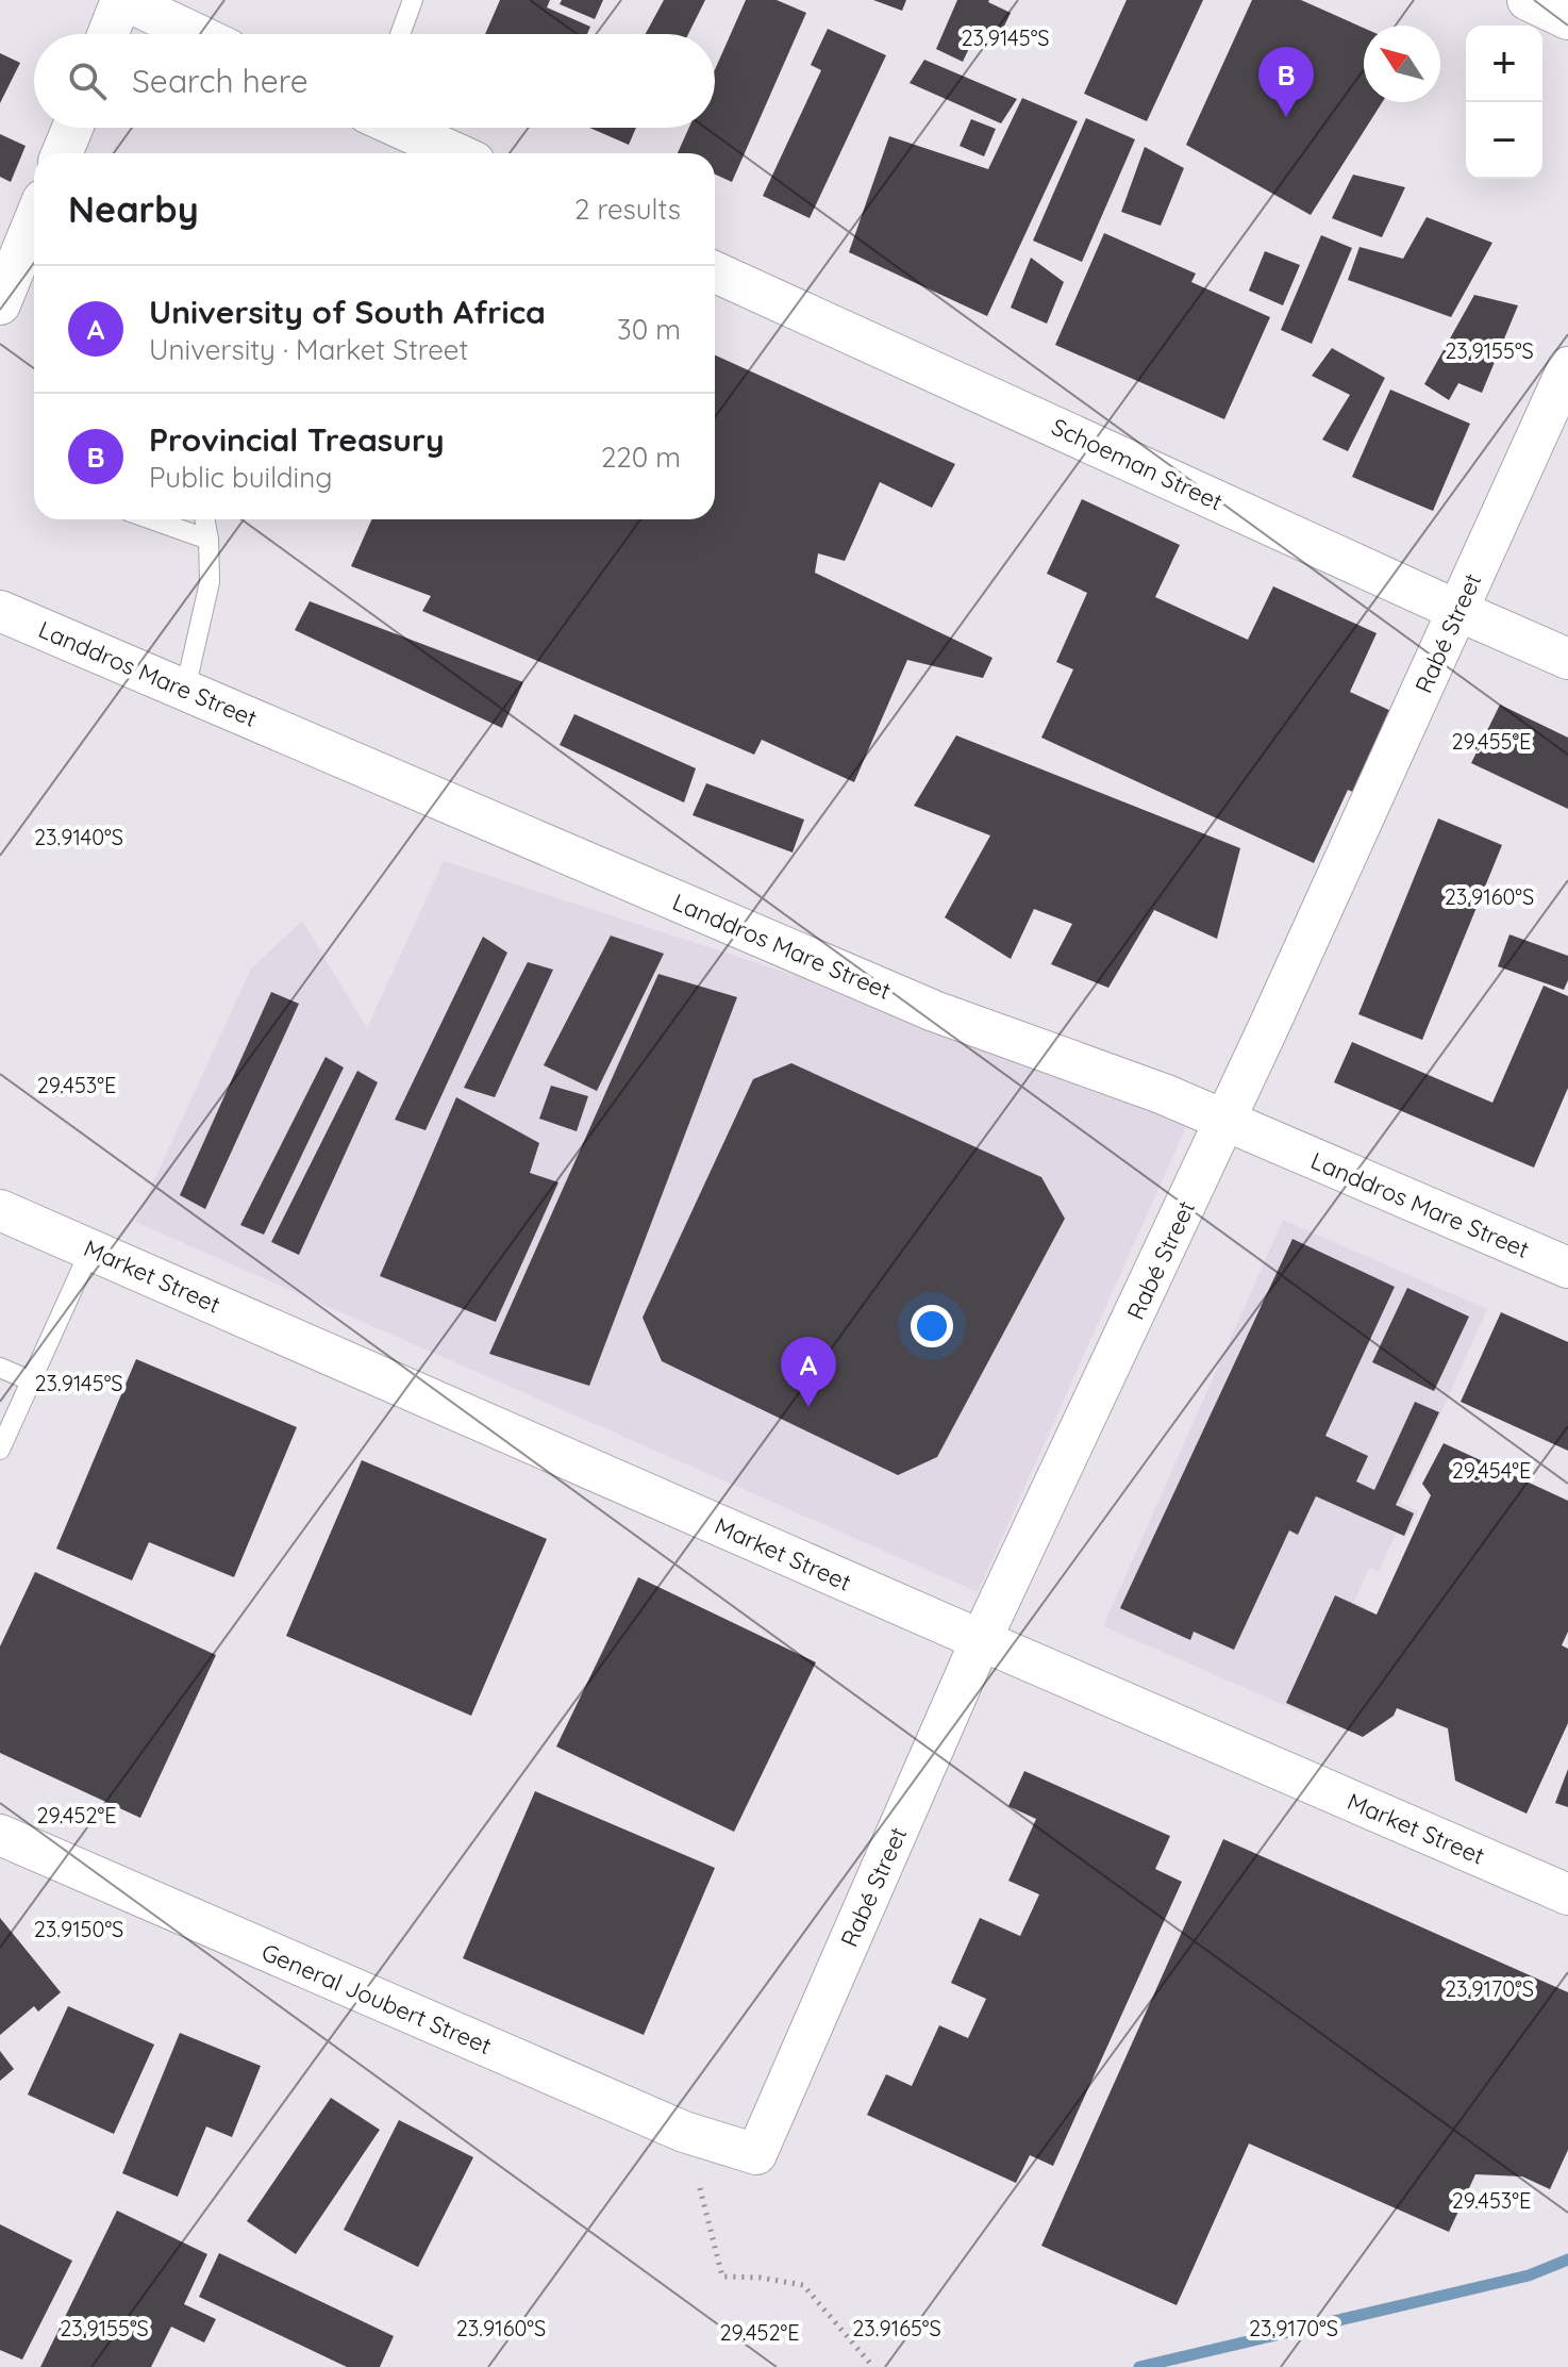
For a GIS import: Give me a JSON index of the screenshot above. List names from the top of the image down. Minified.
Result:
{"streets":{"street":["Schoeman Street","Rabé Street","Landdros Mare Street","Market Street","General Joubert Street"]},"crossings":[["Schoeman Street","Rabé Street"],["Rabé Street","Landdros Mare Street"],["Rabé Street","Market Street"],["Rabé Street","General Joubert Street"]],"north":"top left","page":{"map_buttons":["+","−"],"search":"Search here","pins":["B","A"],"heading":["Nearby","2 results"],"list":[{"mark":"A","name":"University of South Africa","note":"University · Market Street","value":"30 m"},{"mark":"B","name":"Provincial Treasury","note":"Public building","value":"220 m"}]},"coordinates":["23.9145°S","23.9155°S","29.455°E","23.9140°S","23.9160°S","29.453°E","29.454°E","29.452°E","23.9150°S","23.9170°S","23.9165°S"]}
